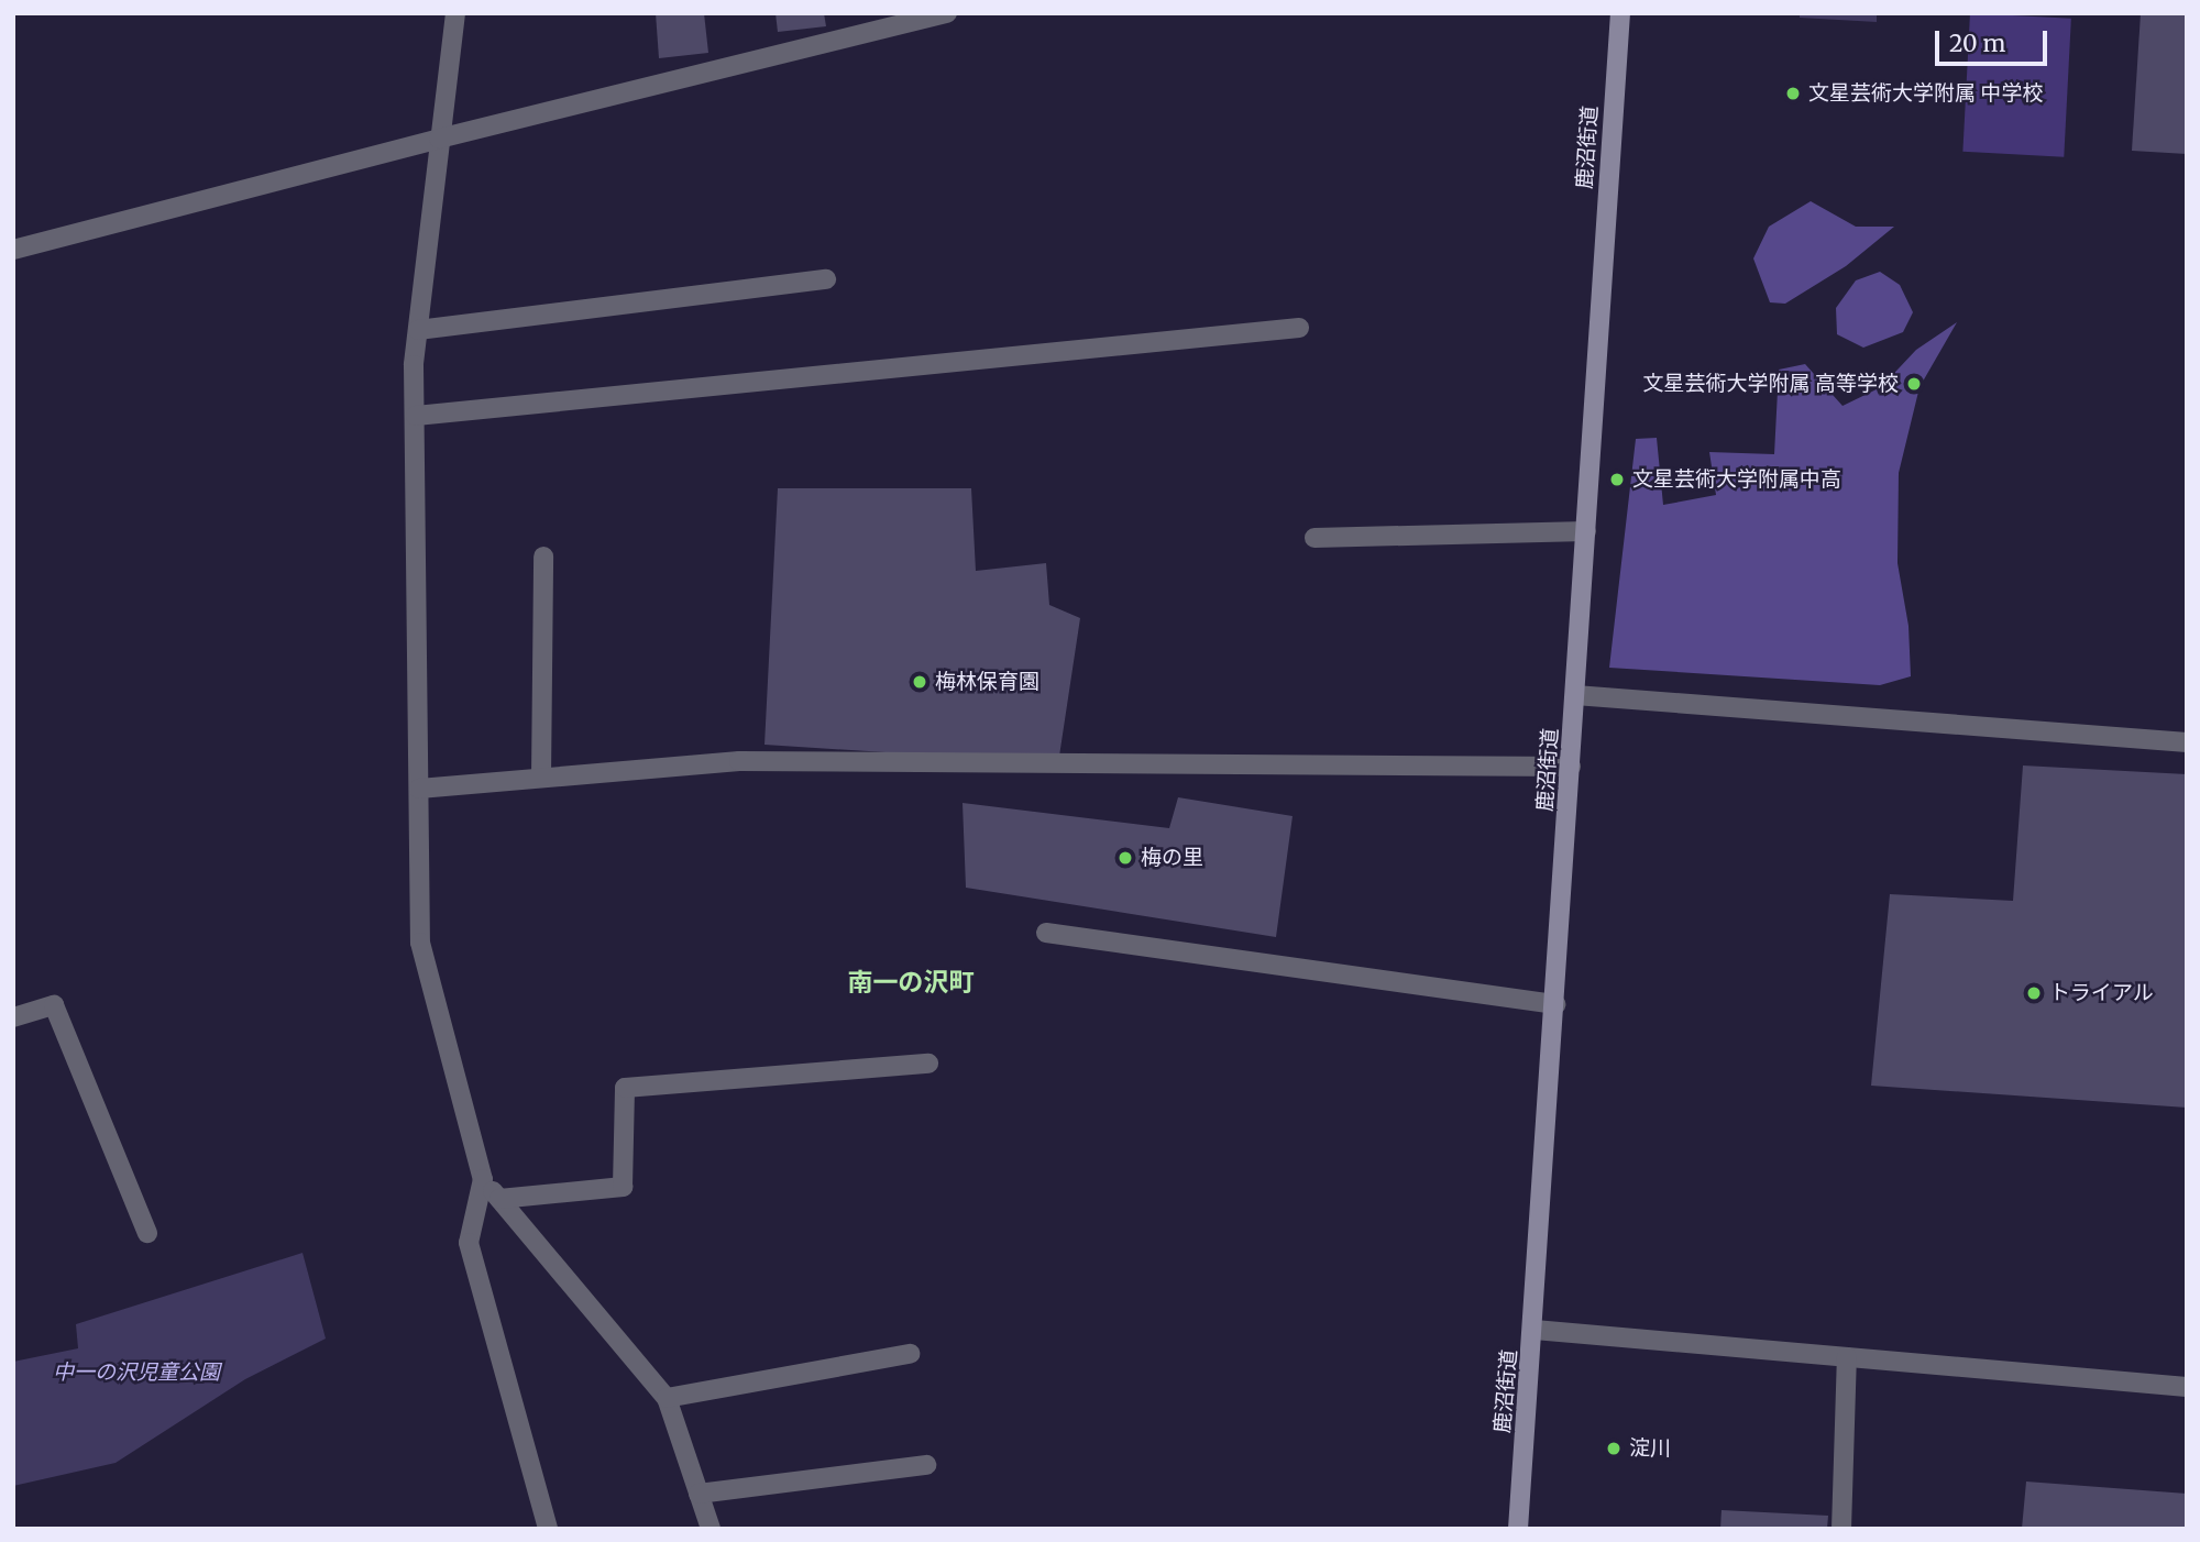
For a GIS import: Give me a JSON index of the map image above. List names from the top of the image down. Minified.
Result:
{"streets":{"street":["鹿沼街道"]},"districts":["南一の沢町"],"parks":["中一の沢児童公園"],"places":["文星芸術大学附属 中学校","文星芸術大学附属 高等学校","文星芸術大学附属中高","梅林保育園","梅の里","トライアル","淀川"],"scale_bar":"20 m"}
